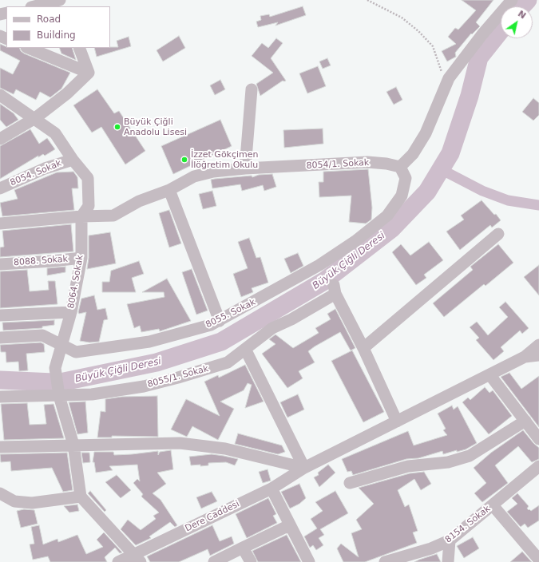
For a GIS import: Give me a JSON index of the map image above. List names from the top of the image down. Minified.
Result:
{"streets":{"street":["8054/1. Sokak","8054. Sokak","8088. Sokak","8064. Sokak","8055. Sokak","8055/1. Sokak","Dere Caddesi","8154. Sokak"]},"crossings":[["8054/1. Sokak","8064. Sokak"],["8054/1. Sokak","8055. Sokak"],["8088. Sokak","8064. Sokak"],["8064. Sokak","8055. Sokak"],["8064. Sokak","8055/1. Sokak"]],"water":["Büyük Çiğli Deresi"],"places":["Büyük Çiğli Anadolu Lisesi","İzzet Gökçimen İlöğretim Okulu"],"legend":["Road","Building"],"north":"top right"}
